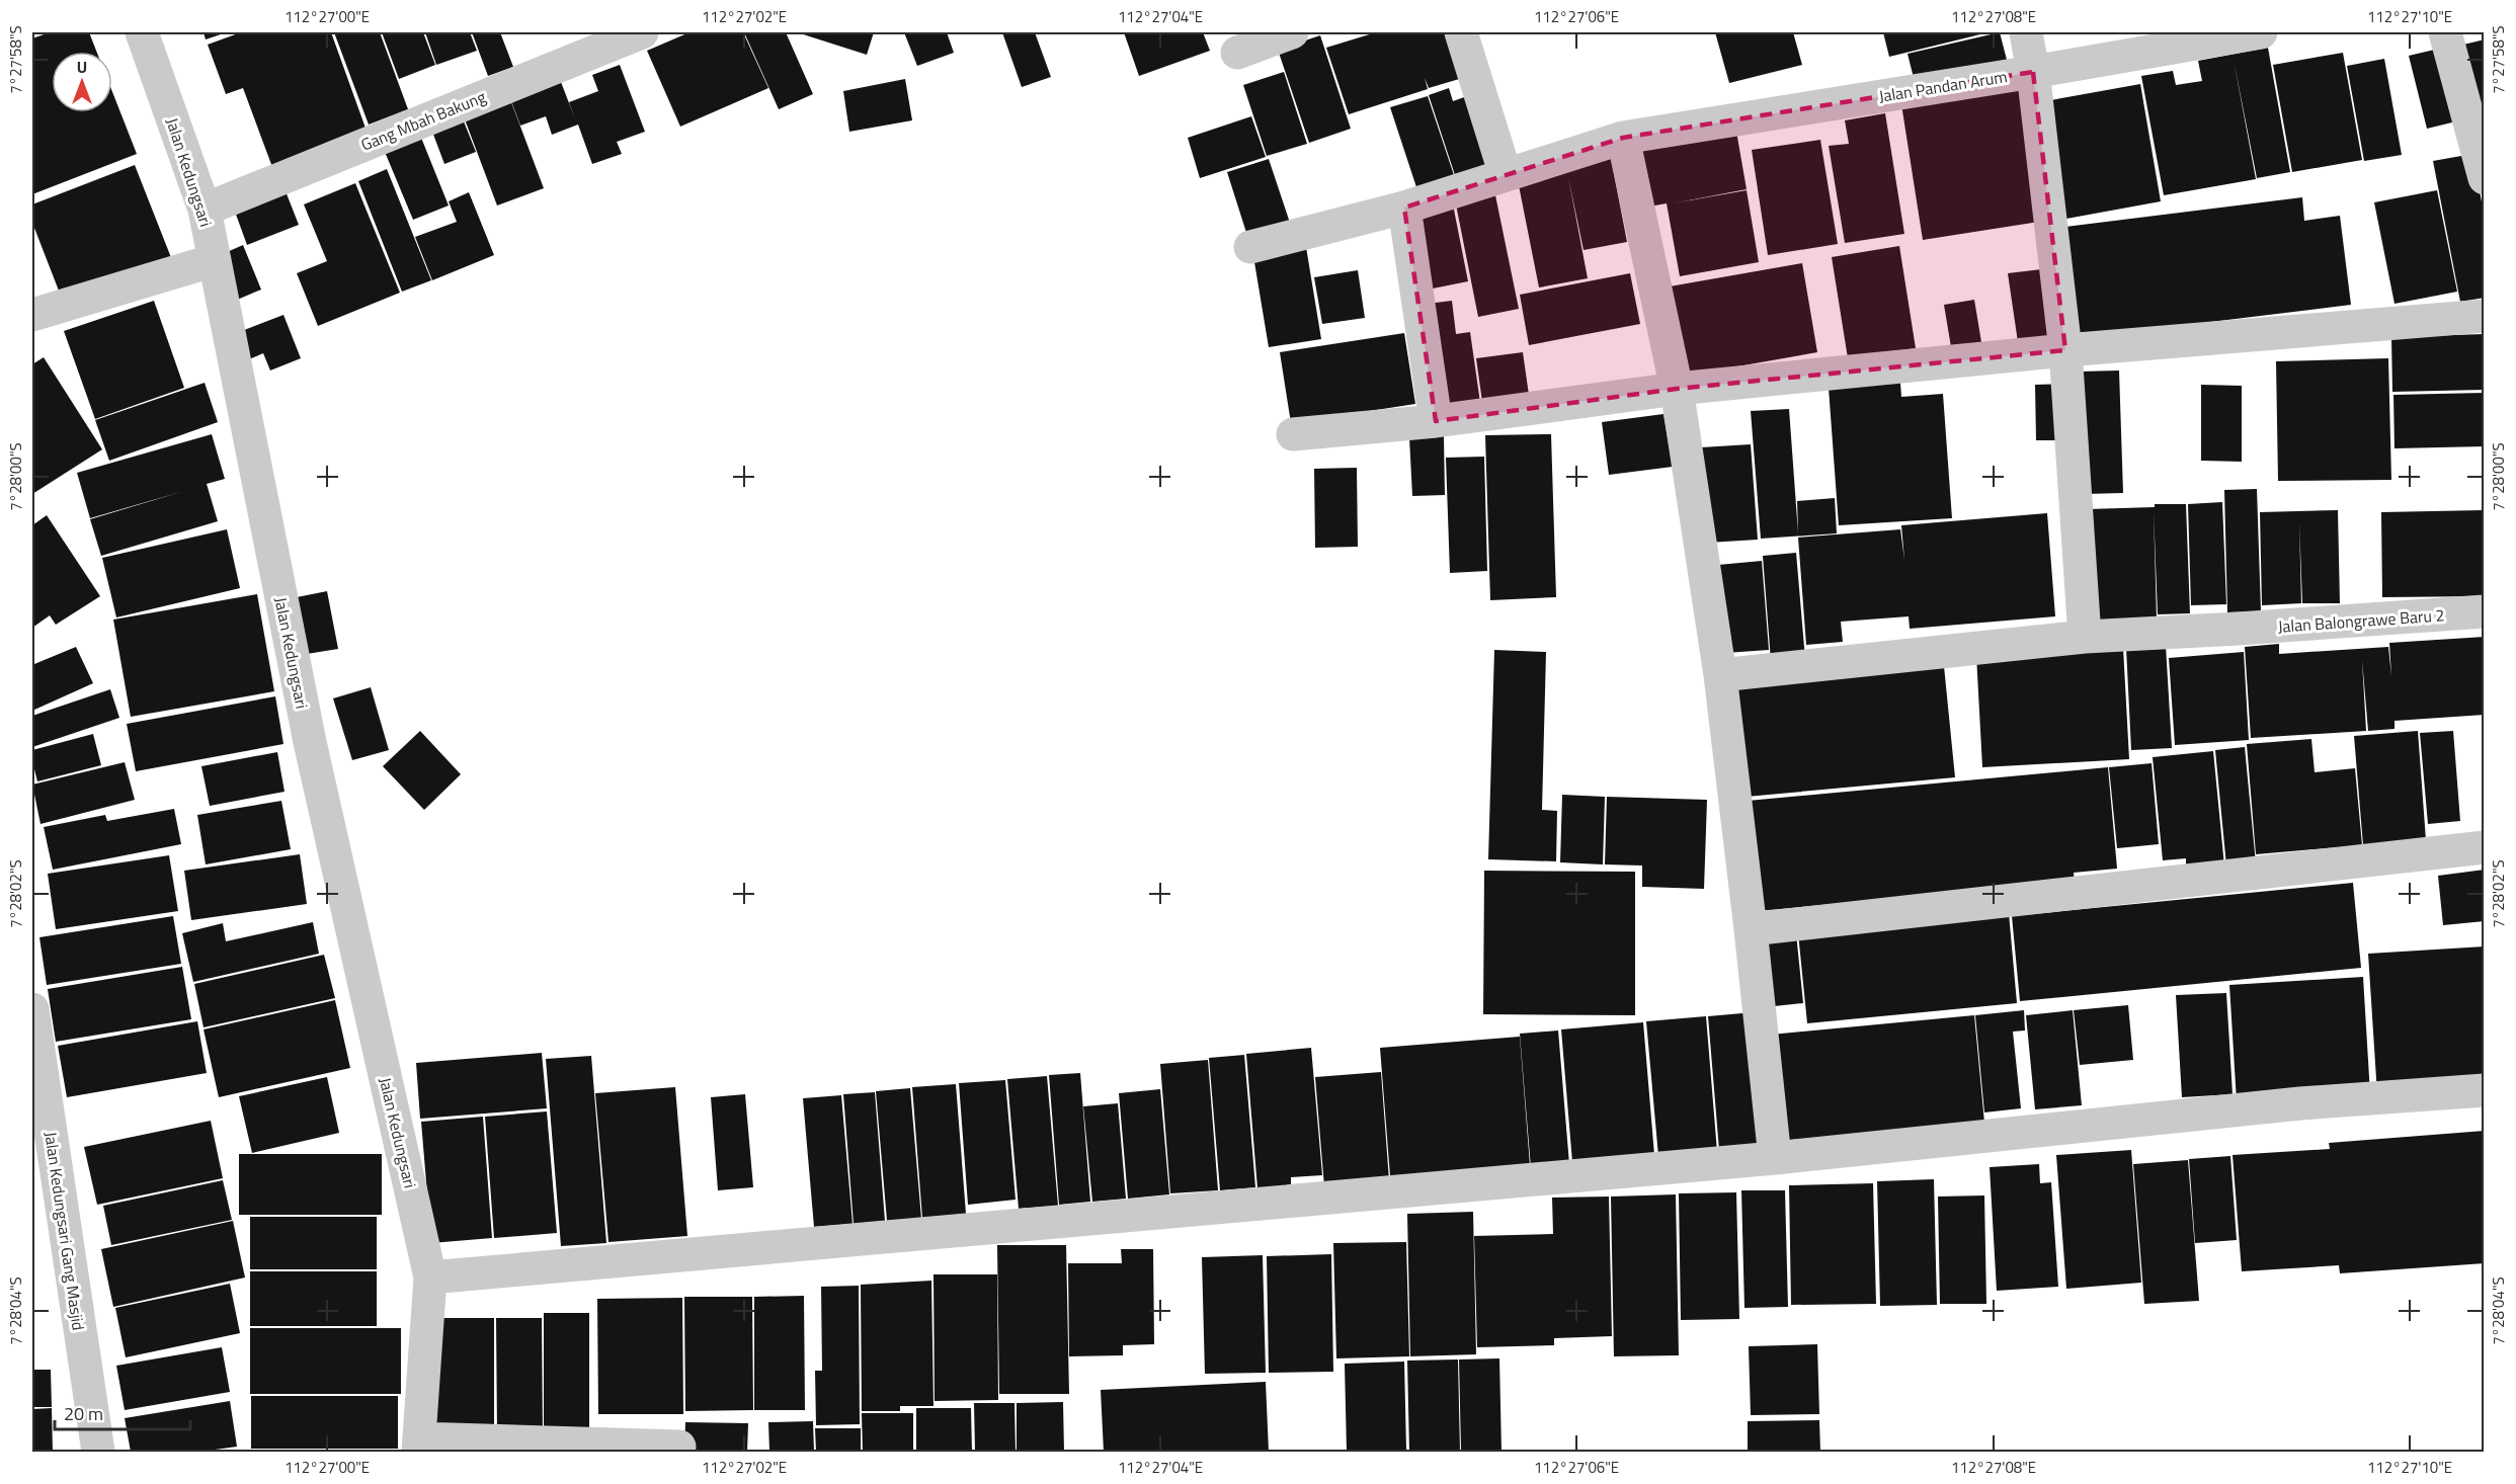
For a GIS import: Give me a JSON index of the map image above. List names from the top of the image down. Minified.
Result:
{"streets":{"street":["Jalan Pandan Arum","Gang Mbah Bakung","Jalan Kedungsari","Jalan Balongrawe Baru 2","Jalan Kedungsari Gang Masjid"]},"crossings":[["Gang Mbah Bakung","Jalan Kedungsari"]],"scale_bar":"20 m","north":"top","coordinates":["112°27'00\"E","112°27'02\"E","112°27'04\"E","112°27'06\"E","112°27'08\"E","112°27'10\"E","7°27'58\"S","7°28'00\"S","7°28'02\"S","7°28'04\"S"]}
